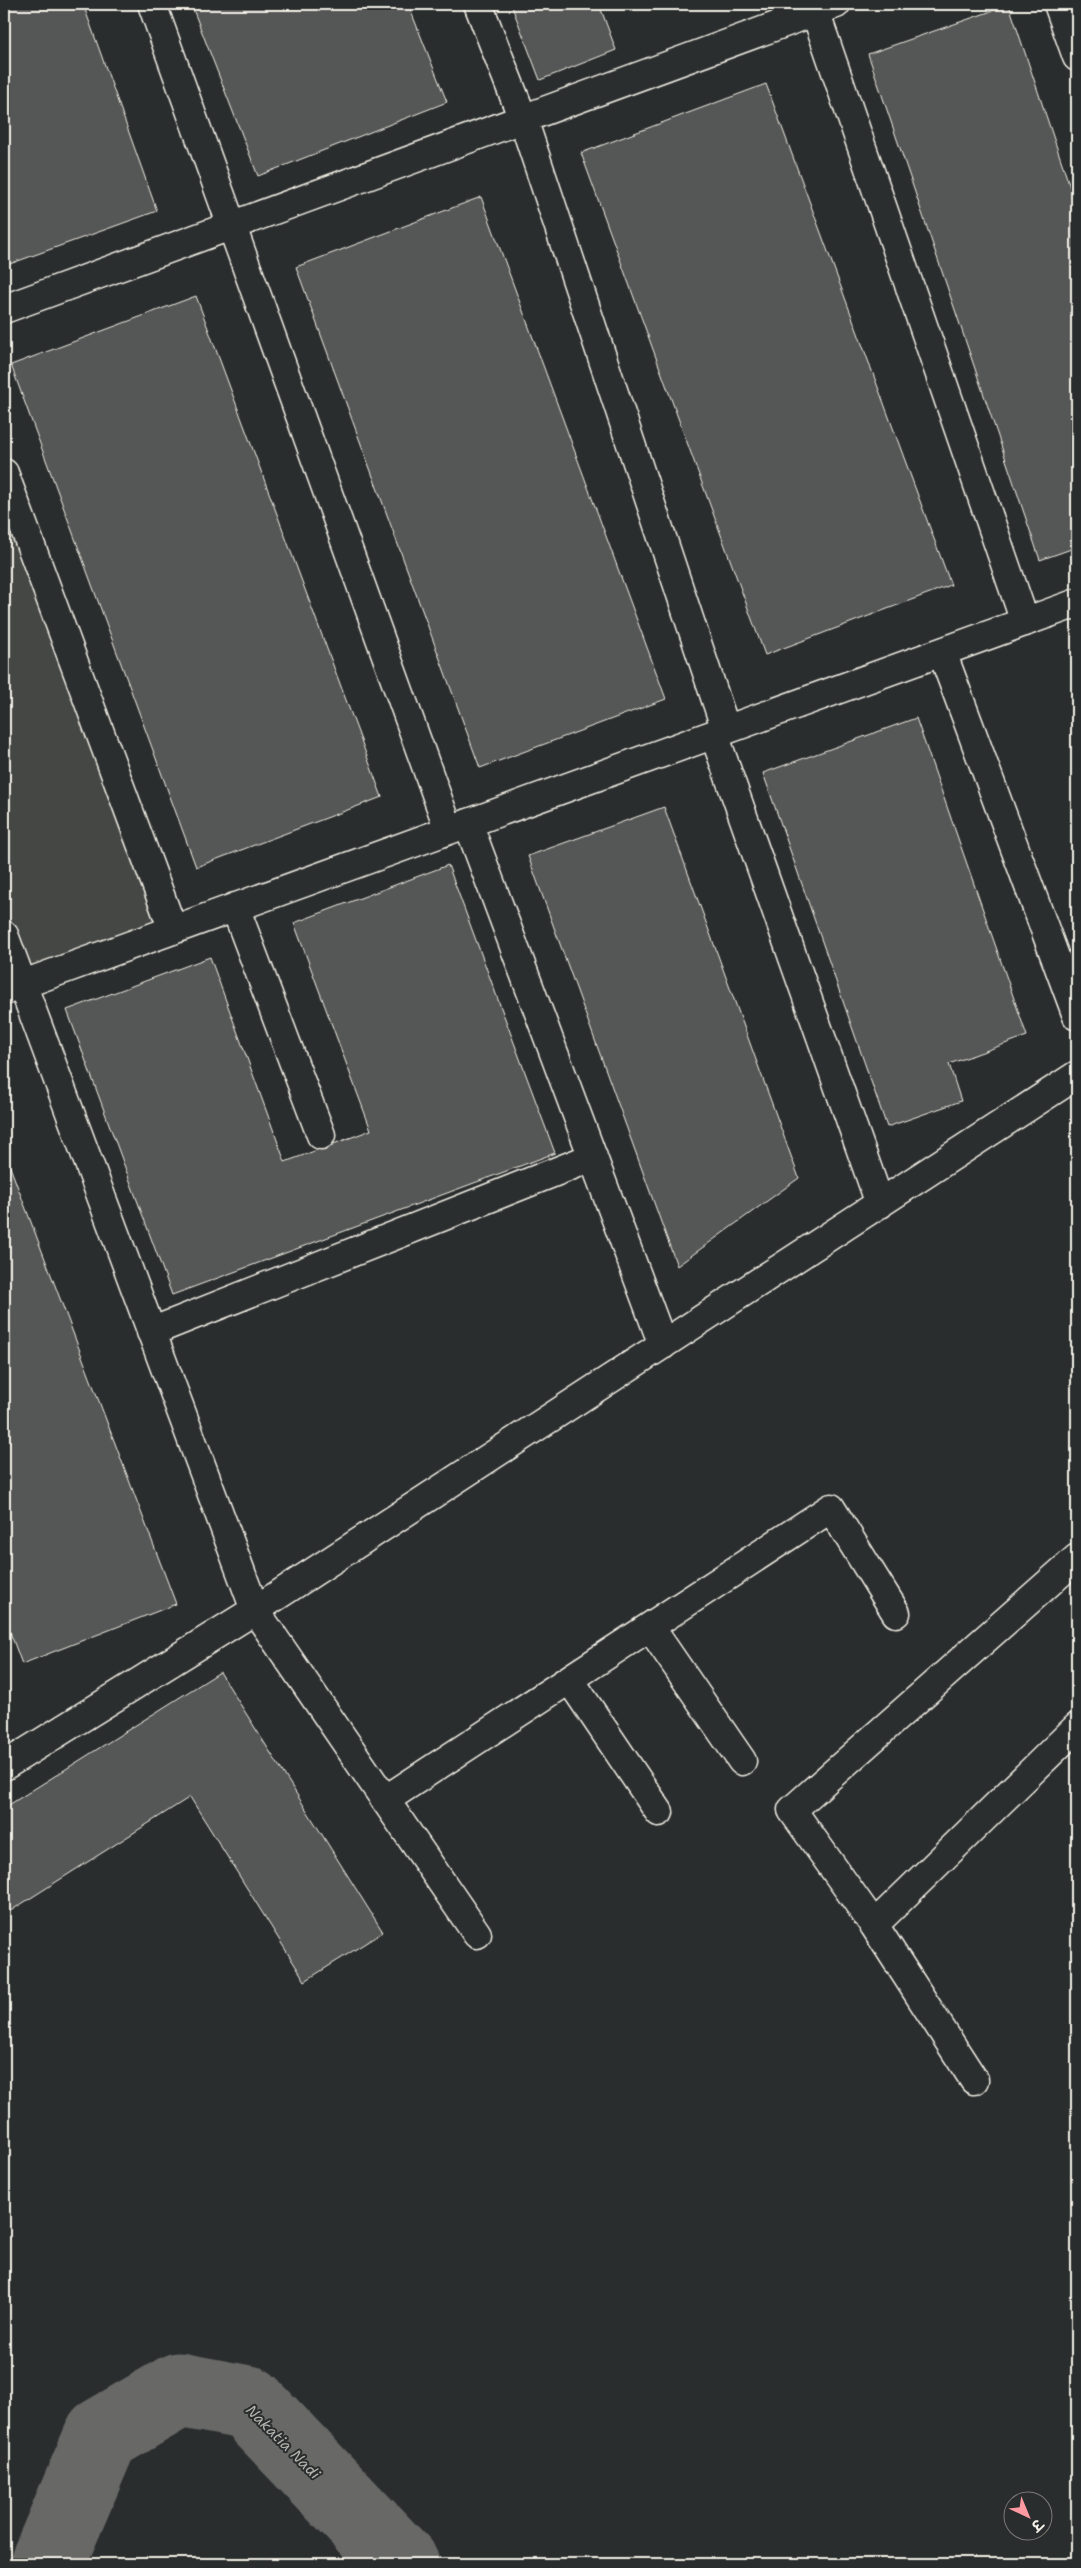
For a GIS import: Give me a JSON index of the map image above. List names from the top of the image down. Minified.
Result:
{"water":["Nakatia Nadi"],"north":"bottom right"}
